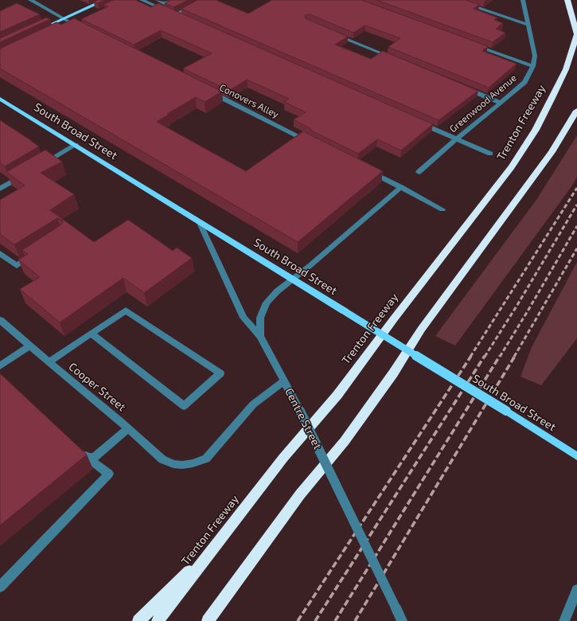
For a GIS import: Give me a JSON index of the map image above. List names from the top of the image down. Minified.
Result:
{"streets":{"highway":["Trenton Freeway"],"main road":["South Broad Street"],"street":["Conovers Alley","Greenwood Avenue","Cooper Street","Centre Street"]},"crossings":[["South Broad Street","Centre Street"],["Cooper Street","Centre Street"]]}
